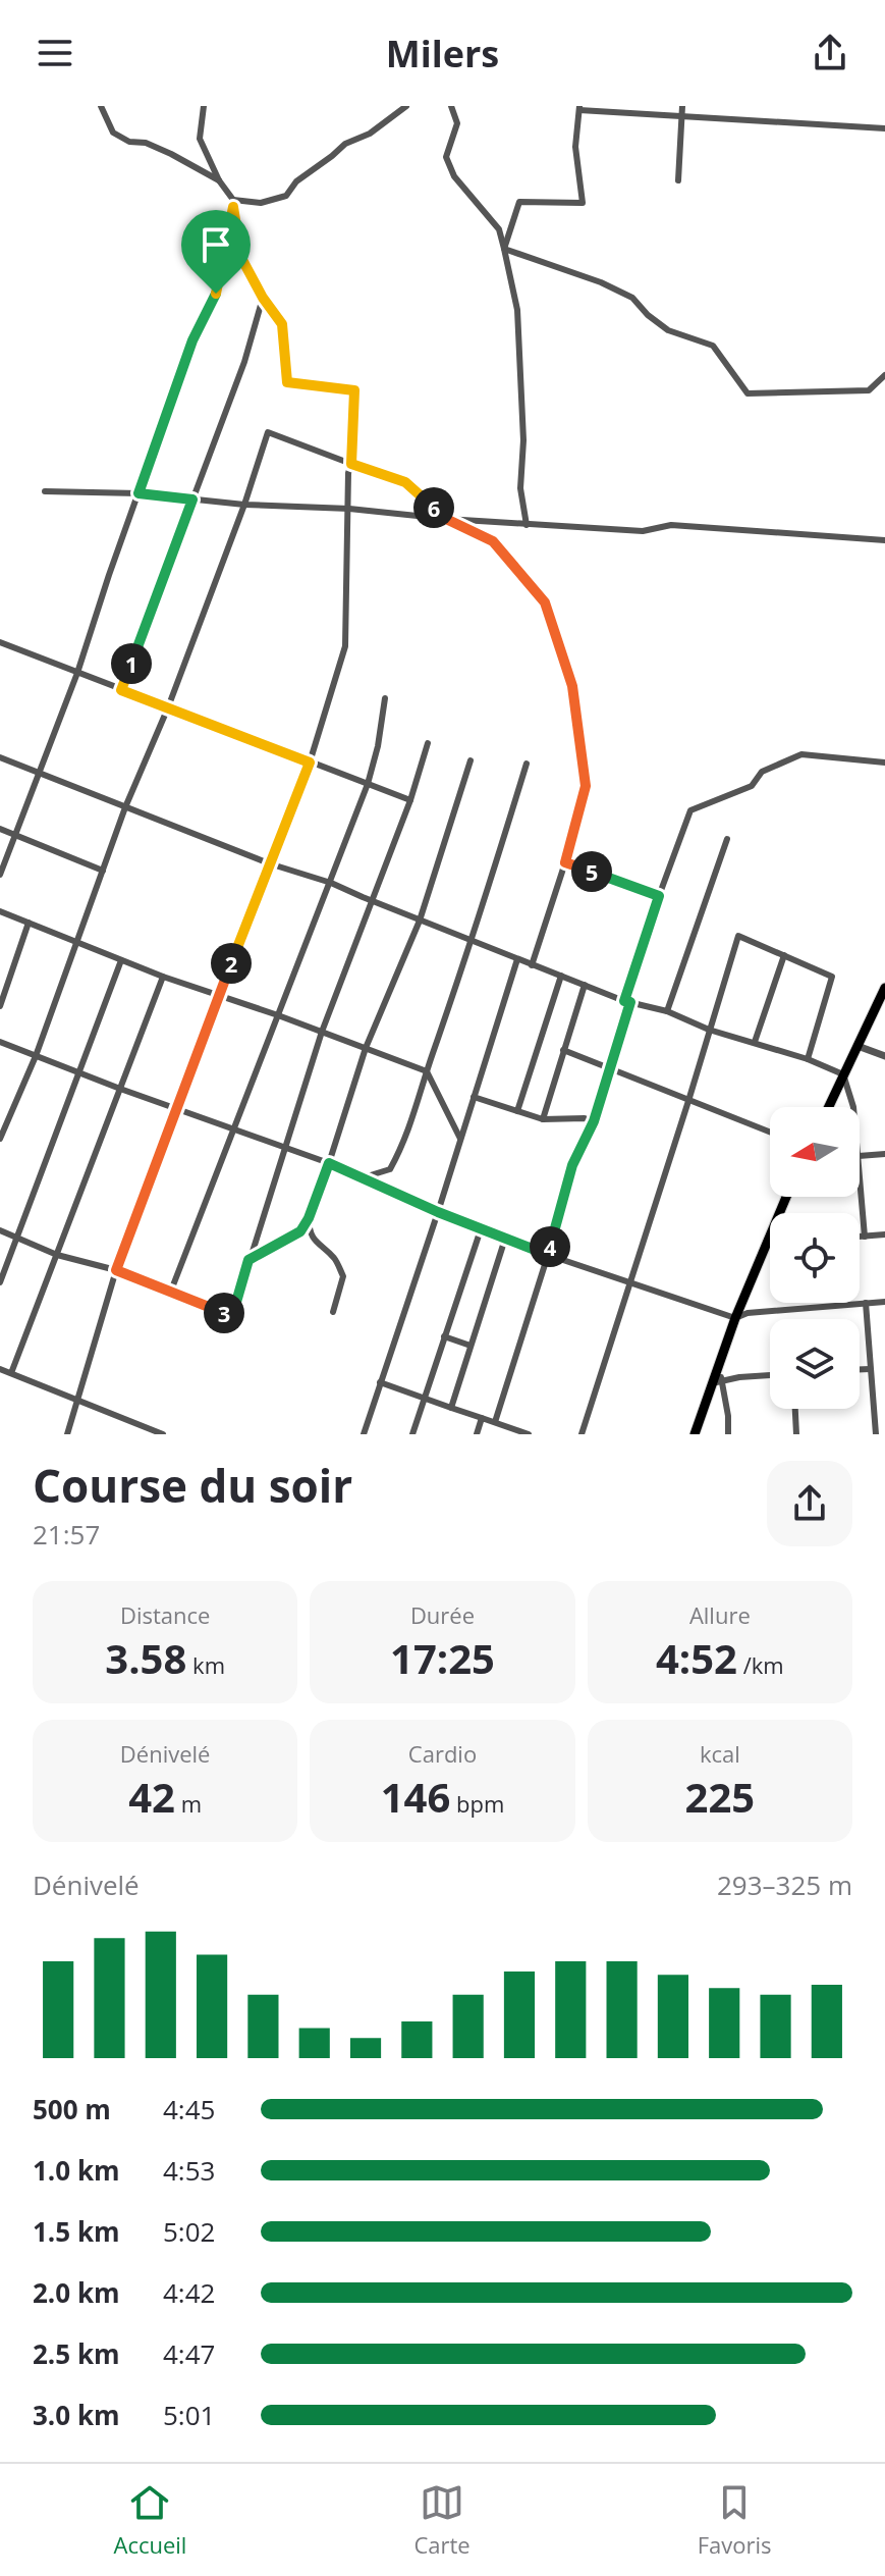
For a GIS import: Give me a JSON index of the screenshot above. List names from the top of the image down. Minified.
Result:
{"north":"left","page":{"header":"Milers","pins":["6","1","5","2","4","3"],"heading":["Course du soir","21:57"],"stats":[["Distance","3.58 km"],["Durée","17:25"],["Allure","4:52 /km"],["Dénivelé","42 m"],["Cardio","146 bpm"],["kcal","225"]],"chart":["Dénivelé","293–325 m"],"list":[{"name":"500 m","note":"4:45"},{"name":"1.0 km","note":"4:53"},{"name":"1.5 km","note":"5:02"},{"name":"2.0 km","note":"4:42"},{"name":"2.5 km","note":"4:47"},{"name":"3.0 km","note":"5:01"}],"tabs":["Accueil","Carte","Favoris"]}}
